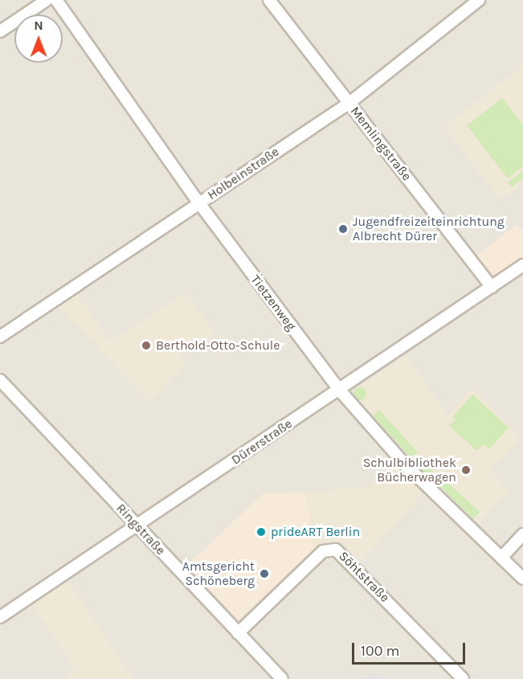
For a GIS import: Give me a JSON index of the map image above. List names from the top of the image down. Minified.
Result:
{"streets":{"street":["Memlingstraße","Holbeinstraße","Tietzenweg","Dürerstraße","Ringstraße","Söhtstraße"]},"crossings":[["Memlingstraße","Holbeinstraße"],["Memlingstraße","Dürerstraße"],["Holbeinstraße","Tietzenweg"],["Tietzenweg","Dürerstraße"],["Dürerstraße","Ringstraße"],["Ringstraße","Söhtstraße"]],"places":["Jugendfreizeiteinrichtung Albrecht Dürer","Berthold-Otto-Schule","Schulbibliothek Bücherwagen","prideART Berlin","Amtsgericht Schöneberg"],"scale_bar":"100 m","north":"top"}
